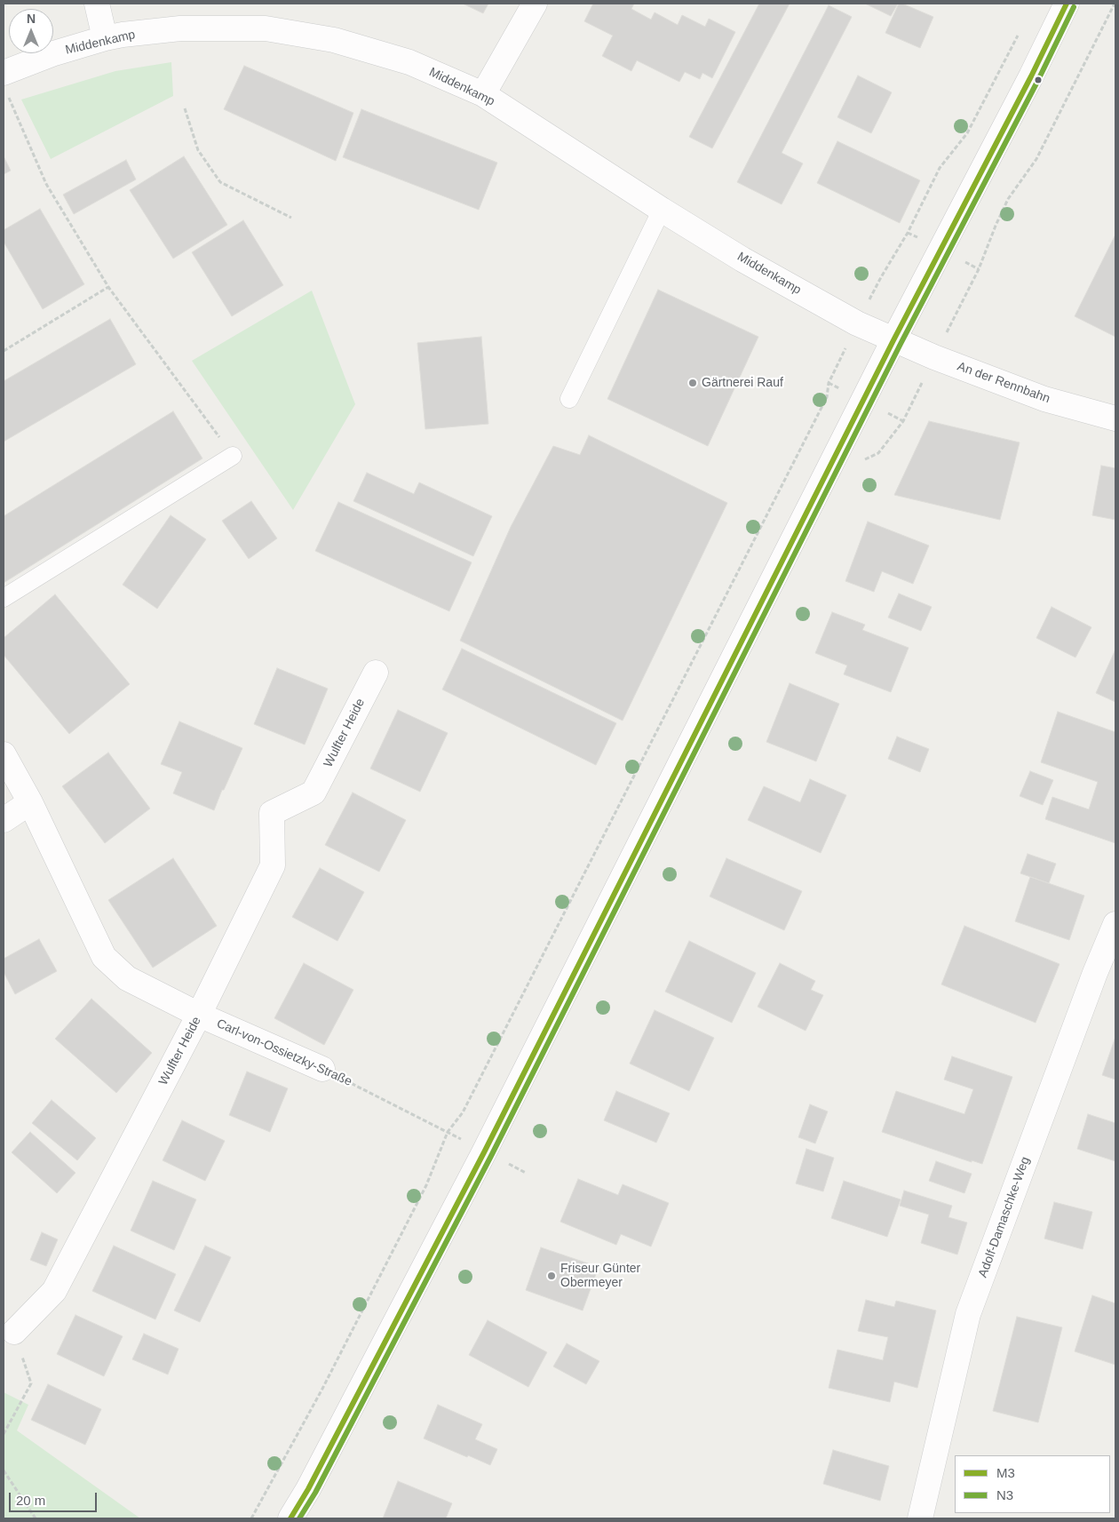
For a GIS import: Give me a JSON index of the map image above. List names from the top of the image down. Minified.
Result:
{"streets":{"street":["Middenkamp","An der Rennbahn","Wulfter Heide","Carl-von-Ossietzky-Straße","Adolf-Damaschke-Weg"]},"crossings":[["Middenkamp","An der Rennbahn"],["Wulfter Heide","Carl-von-Ossietzky-Straße"]],"places":["Gärtnerei Rauf","Friseur Günter Obermeyer"],"lines":["transit line M3","transit line N3"],"legend":["M3","N3"],"scale_bar":"20 m","north":"top"}
